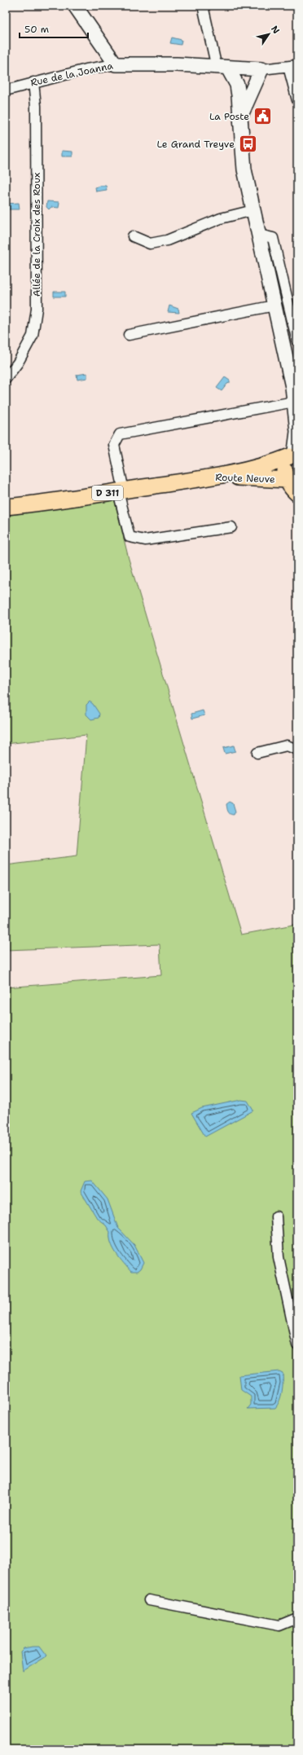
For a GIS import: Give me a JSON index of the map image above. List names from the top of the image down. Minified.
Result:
{"streets":{"main road":["Route Neuve","D 311"],"street":["Rue de la Joanna","Allée de la Croix des Roux"]},"crossings":[["Rue de la Joanna","Allée de la Croix des Roux"],["Route Neuve","D 311"]],"places":{"public building":["La Poste"],"bus stop":["Le Grand Treyve"]},"scale_bar":"50 m","north":"top right"}
